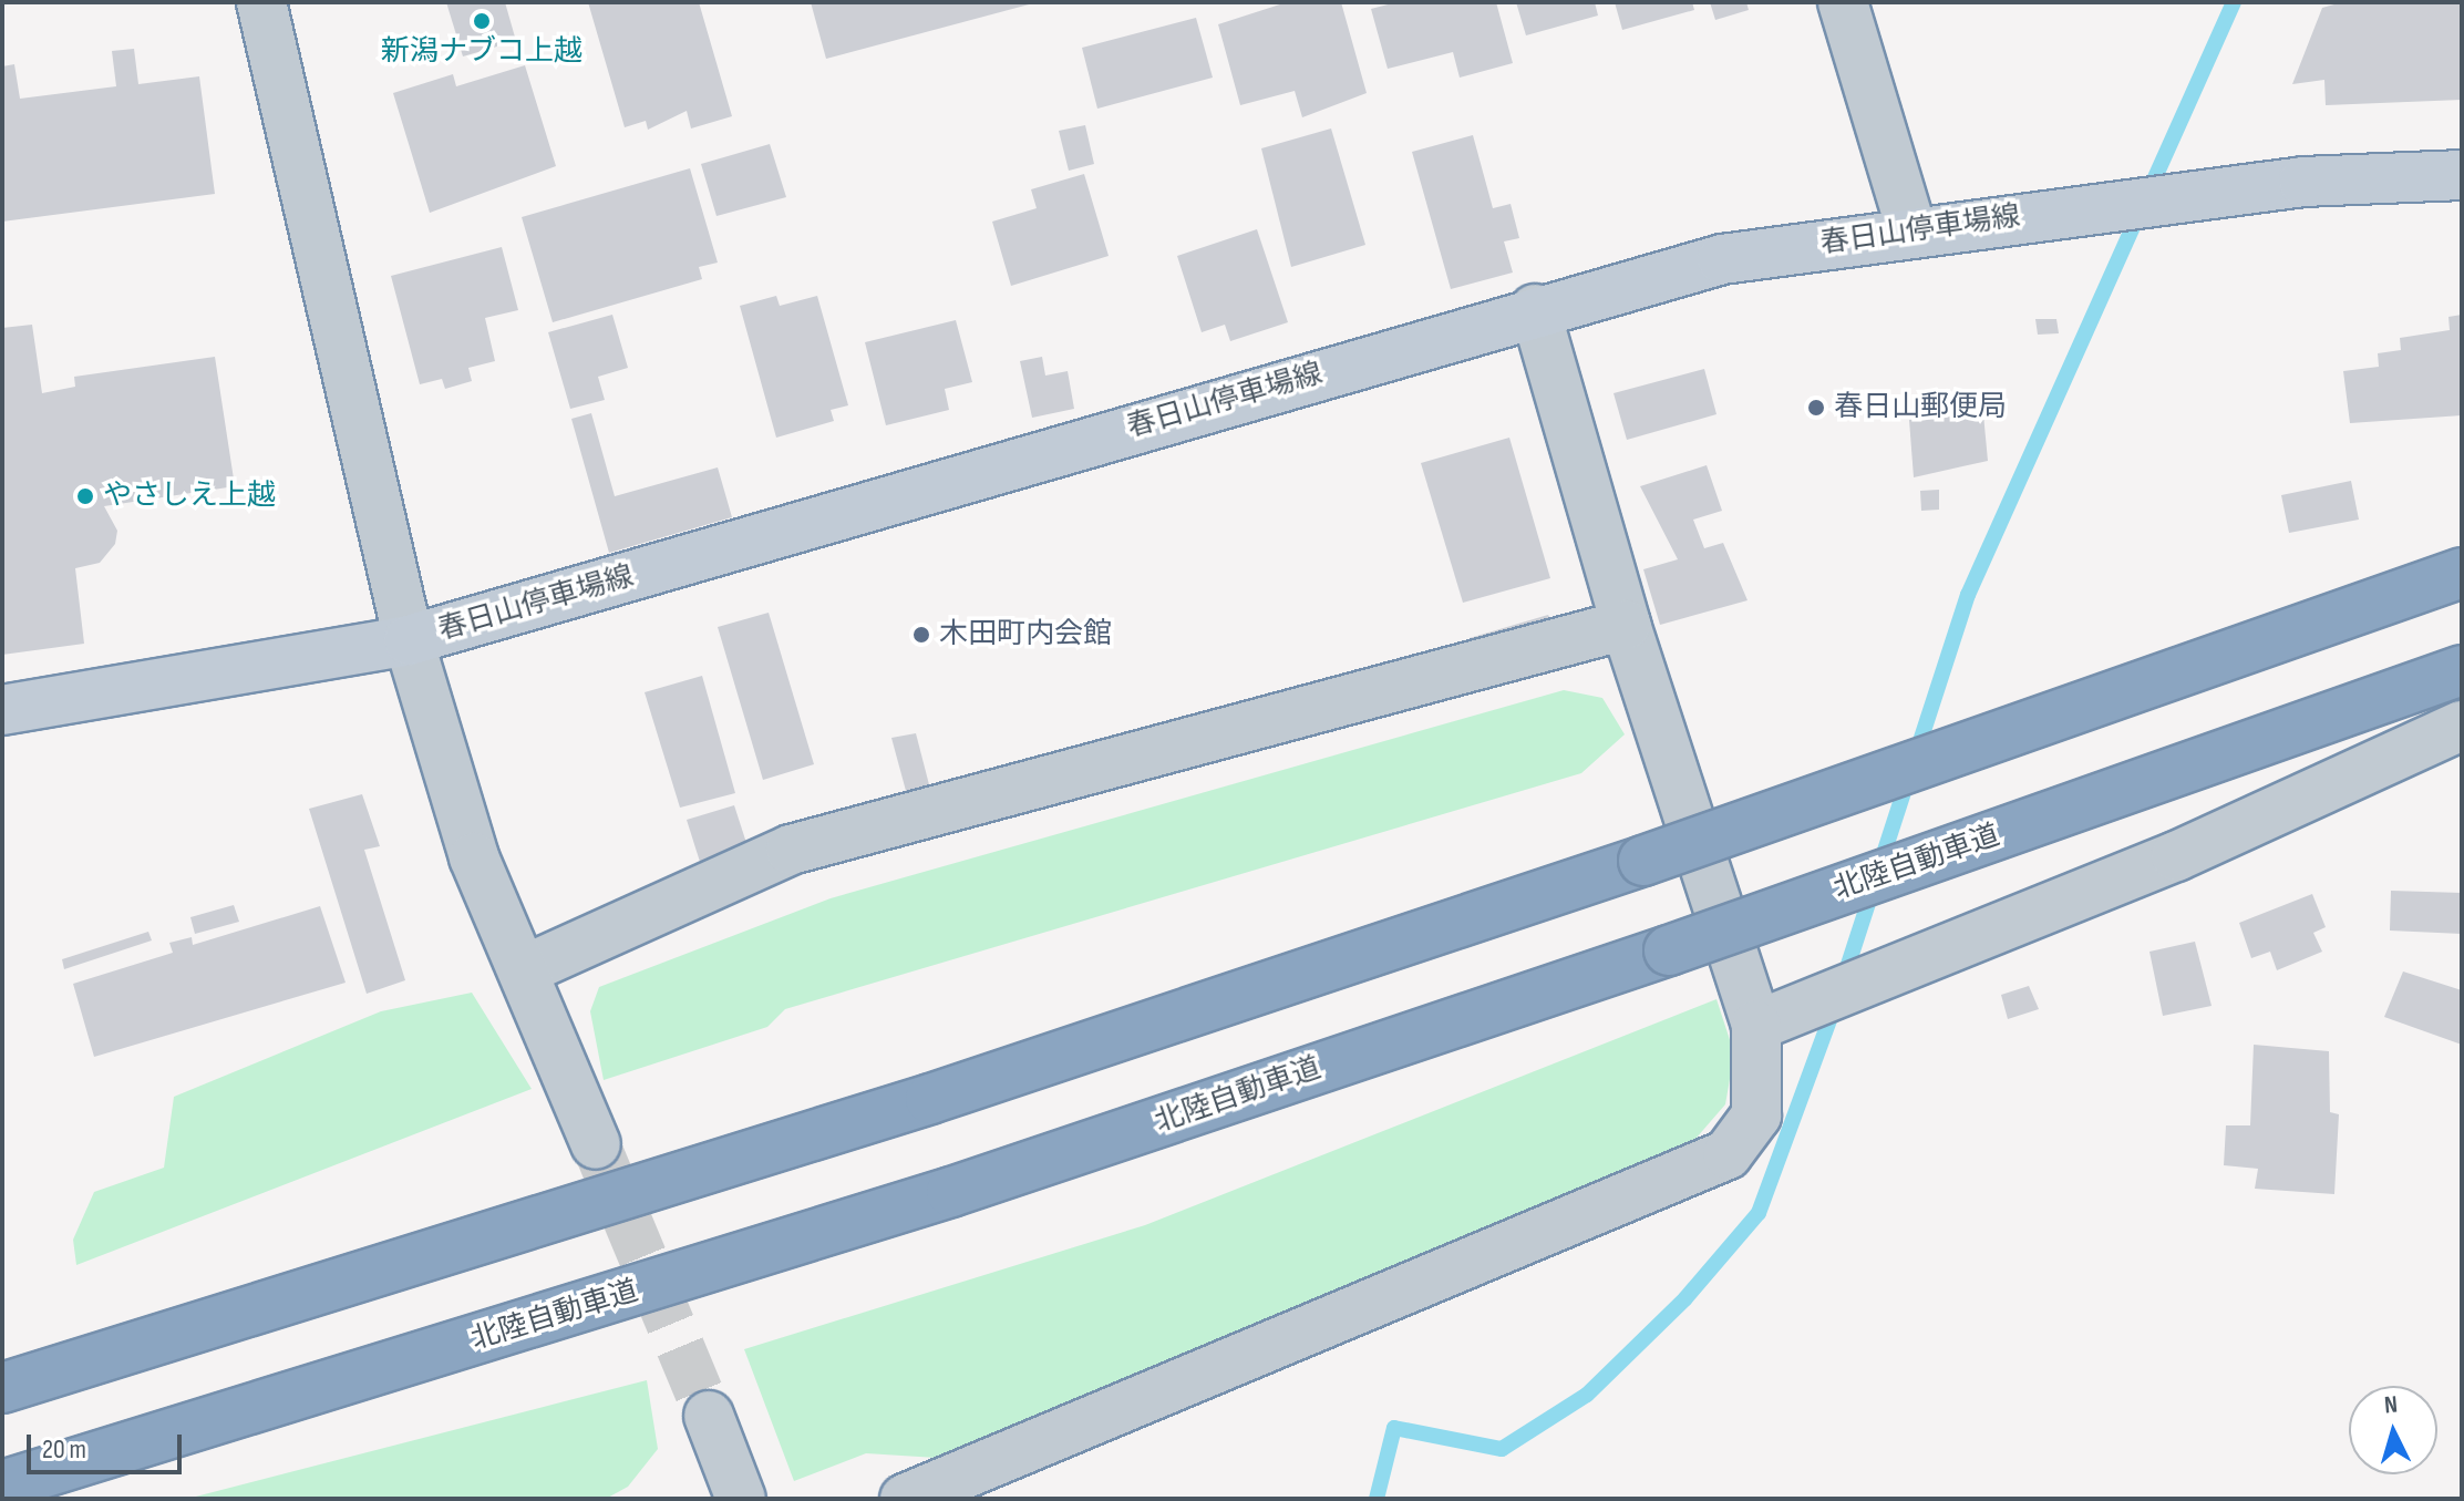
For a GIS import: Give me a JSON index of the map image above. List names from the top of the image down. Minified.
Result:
{"streets":{"highway":["北陸自動車道"],"main road":["春日山停車場線"]},"places":["新潟ナブコ上越","春日山郵便局","やさしえ上越","木田町内会館"],"scale_bar":"20 m","north":"top"}
